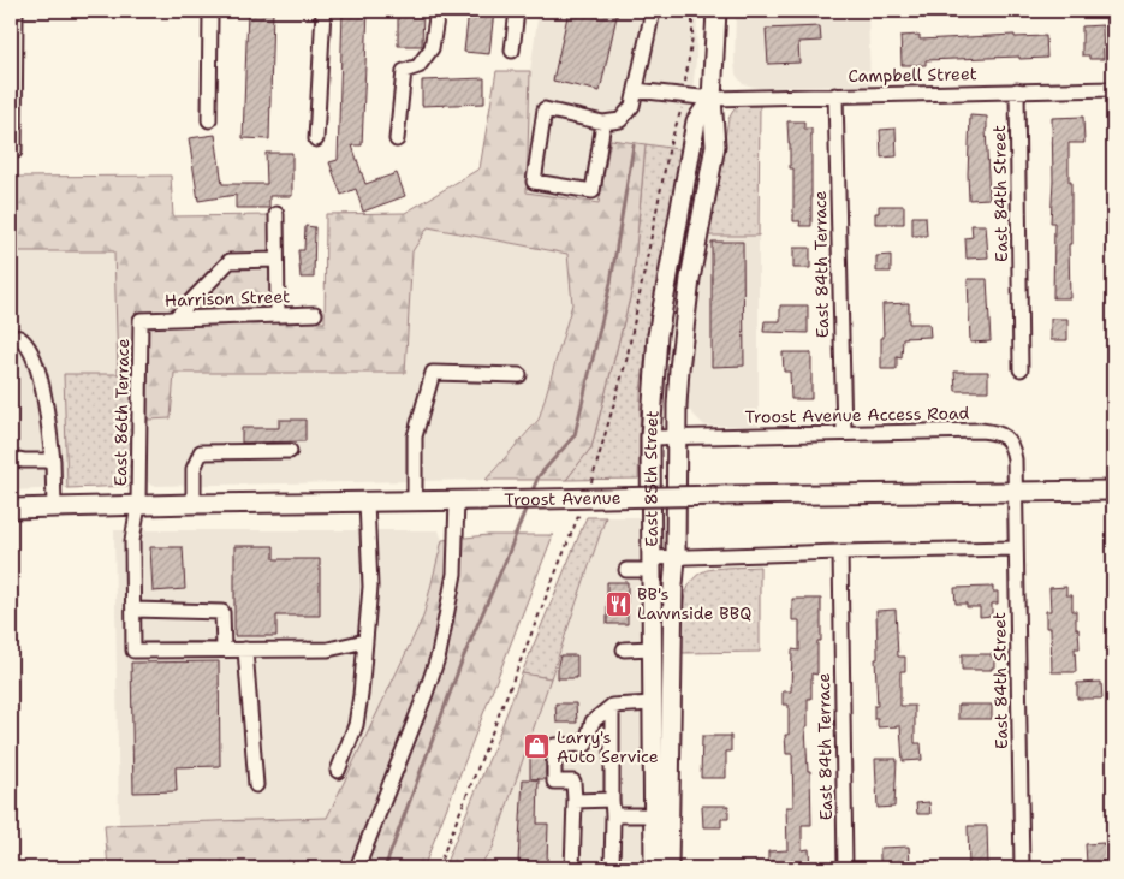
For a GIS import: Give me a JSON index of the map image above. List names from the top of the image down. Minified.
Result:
{"streets":{"main road":["East 85th Street","Troost Avenue"],"street":["Campbell Street","East 84th Street","East 84th Terrace","Harrison Street","East 86th Terrace","Troost Avenue Access Road"]},"crossings":[["Campbell Street","East 84th Street"],["Campbell Street","East 84th Terrace"],["Campbell Street","East 85th Street"],["East 84th Street","Troost Avenue Access Road"],["East 84th Street","Troost Avenue"],["East 84th Terrace","Troost Avenue Access Road"],["Harrison Street","East 86th Terrace"],["East 86th Terrace","Troost Avenue"],["Troost Avenue Access Road","East 85th Street"],["Troost Avenue Access Road","Troost Avenue"]],"places":{"restaurant":["BB's Lawnside BBQ"],"shop":["Larry's Auto Service"]}}
